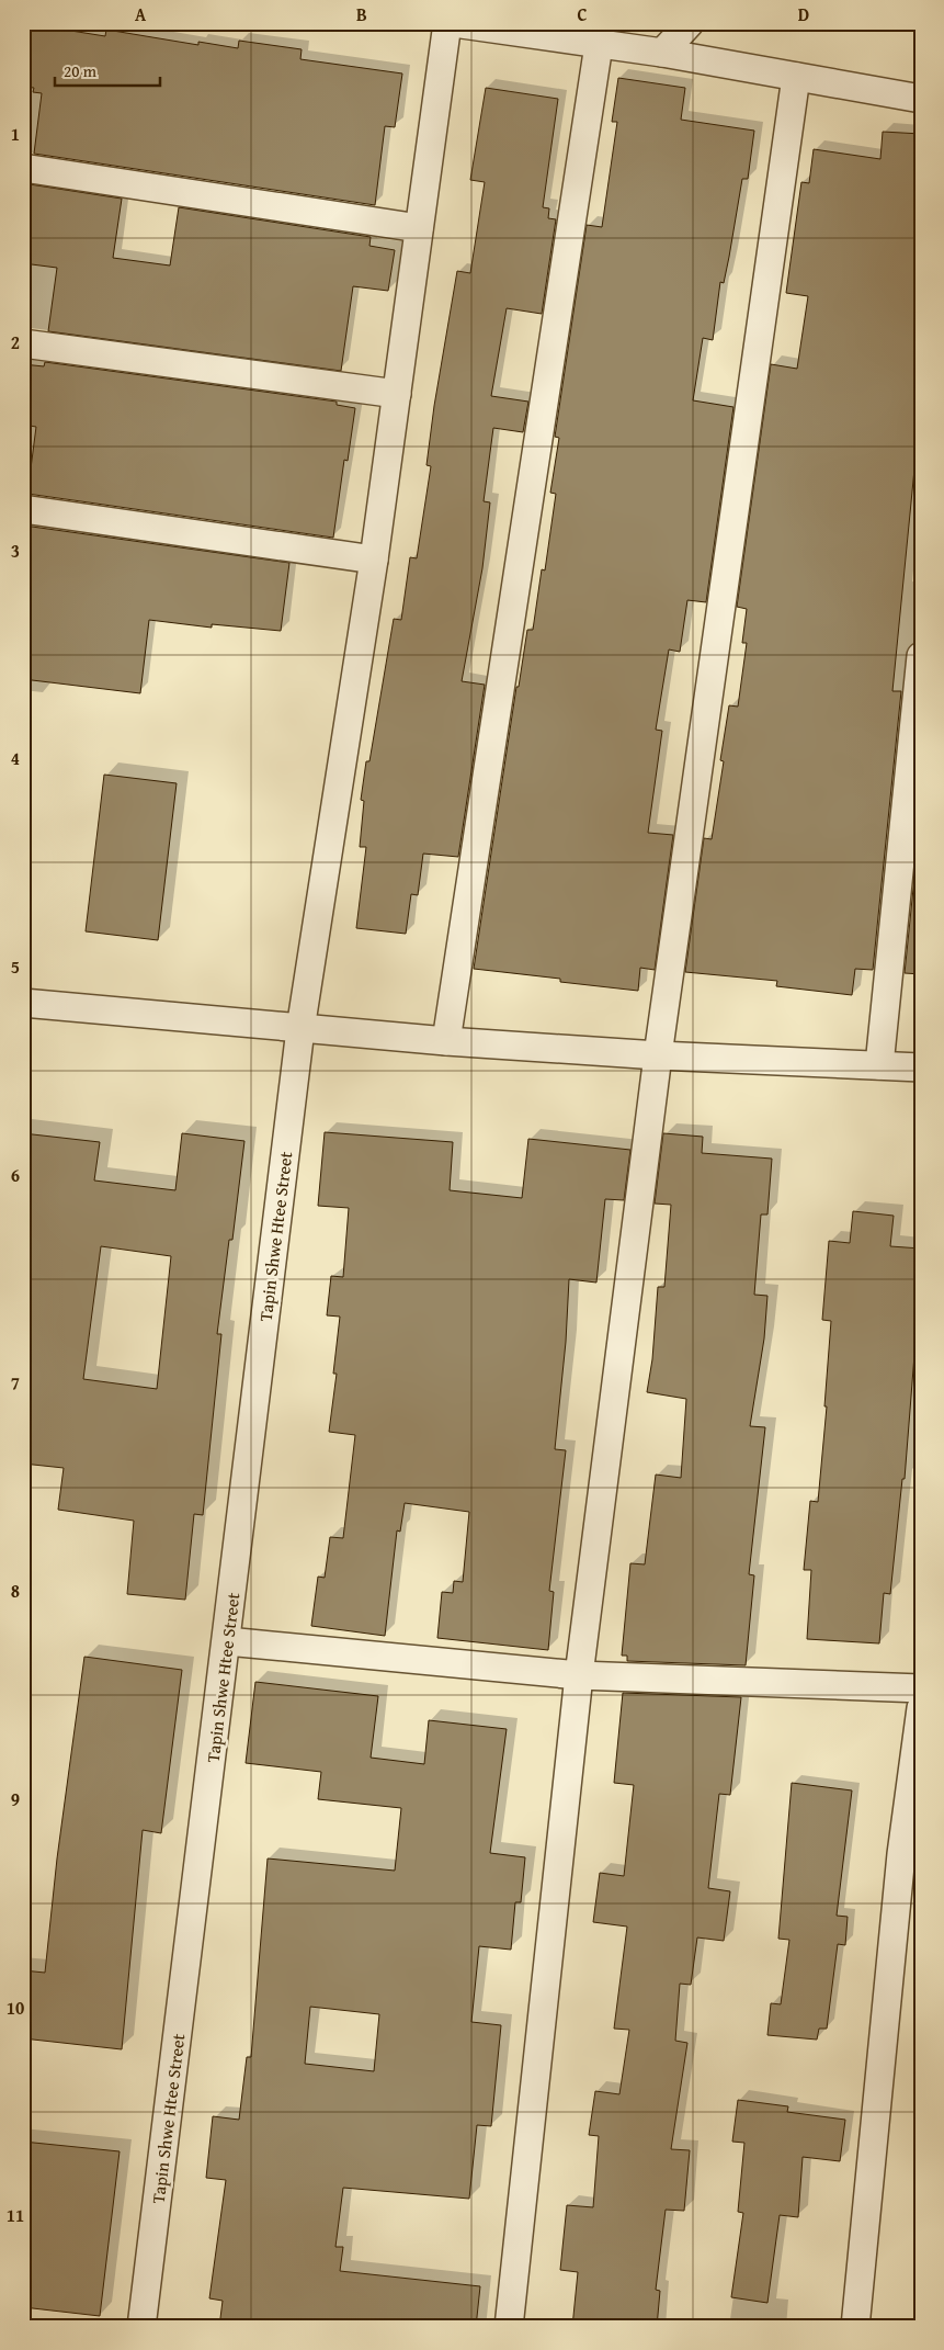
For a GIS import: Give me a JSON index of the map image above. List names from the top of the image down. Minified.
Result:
{"streets":{"street":["Tapin Shwe Htee Street"]},"scale_bar":"20 m","grid":{"columns":["A","B","C","D"],"rows":["1","2","3","4","5","6","7","8","9","10","11"]}}
